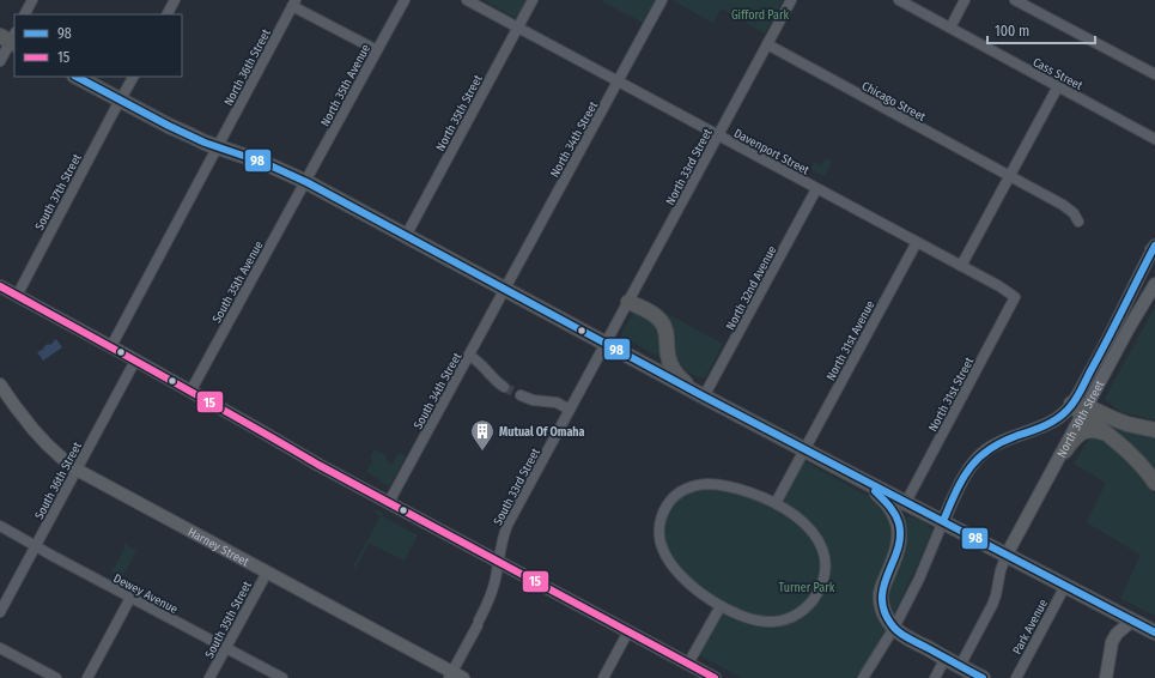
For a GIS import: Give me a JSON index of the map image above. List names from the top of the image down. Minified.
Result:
{"streets":{"main road":["North 30th Street","Harney Street"],"street":["North 36th Street","Cass Street","North 35th Avenue","Chicago Street","North 35th Street","North 34th Street","Davenport Street","North 33rd Street","South 37th Street","South 35th Avenue","North 32nd Avenue","North 31st Avenue","South 34th Street","North 31st Street","South 36th Street","South 33rd Street","Dewey Avenue","South 35th Street","Park Avenue"]},"crossings":[["North 35th Avenue","South 35th Avenue"],["Chicago Street","North 33rd Street"],["North 35th Street","Davenport Street"],["North 34th Street","Davenport Street"],["North 34th Street","South 34th Street"],["Davenport Street","North 33rd Street"],["Davenport Street","North 32nd Avenue"],["Davenport Street","North 31st Avenue"],["Davenport Street","North 31st Street"],["North 33rd Street","South 33rd Street"],["South 36th Street","Harney Street"],["South 36th Street","Dewey Avenue"],["South 33rd Street","Harney Street"],["Harney Street","South 35th Street"],["Dewey Avenue","South 35th Street"]],"parks":["Gifford Park","Turner Park"],"places":{"building":["Mutual Of Omaha"]},"lines":["transit line 98","transit line 15"],"legend":["98","15"],"scale_bar":"100 m"}
